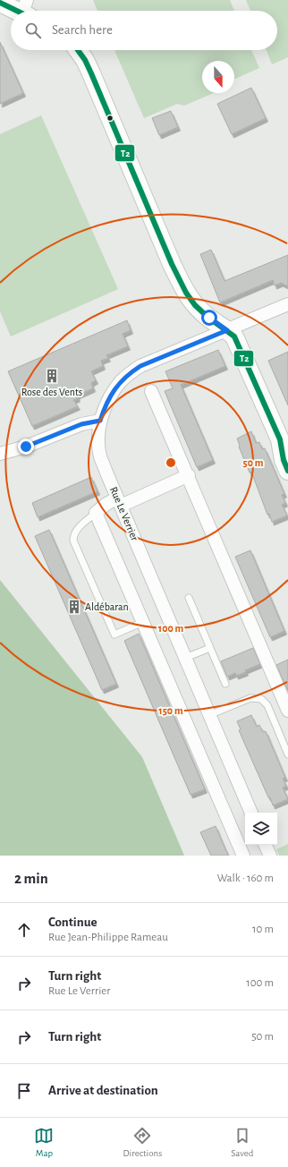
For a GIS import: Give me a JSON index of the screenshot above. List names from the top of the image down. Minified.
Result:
{"streets":{"street":["Rue Le Verrier"]},"places":{"building":["Rose des Vents","Aldébaran"]},"lines":["transit line T2"],"north":"bottom","page":{"search":"Search here","heading":["2 min","Walk · 160 m"],"list":[["Continue","Rue Jean-Philippe Rameau","10 m"],["Turn right","Rue Le Verrier","100 m"],["Turn right","50 m"],"Arrive at destination"],"nav":["Map","Directions","Saved"]},"rings":["50 m","100 m","150 m"]}
